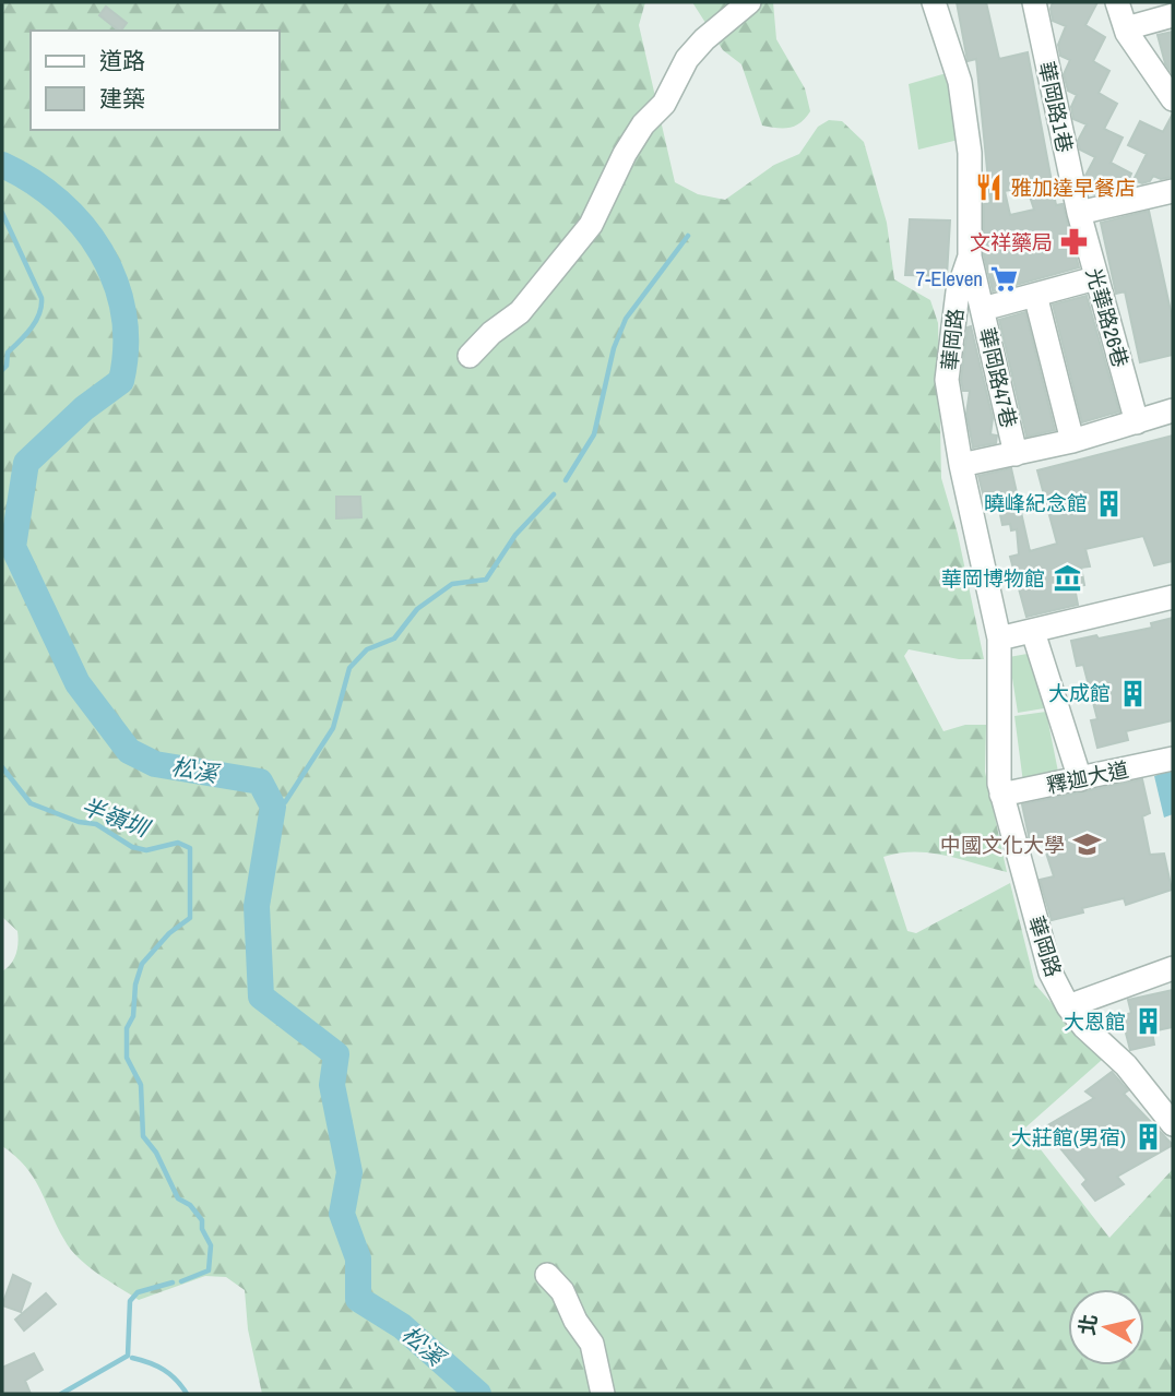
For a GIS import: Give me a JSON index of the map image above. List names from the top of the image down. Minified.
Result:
{"streets":{"street":["華岡路1巷","光華路26巷","華岡路","華岡路47巷","釋迦大道"]},"crossings":[["華岡路1巷","光華路26巷"],["華岡路","華岡路47巷"],["華岡路","釋迦大道"]],"water":["松溪","半嶺圳"],"places":{"restaurant":["雅加達早餐店"],"pharmacy":["文祥藥局"],"supermarket":["7-Eleven"],"building":["曉峰紀念館","大成館","大恩館","大莊館(男宿)"],"museum":["華岡博物館"],"school or university":["中國文化大學"]},"legend":["道路","建築"],"north":"left"}
